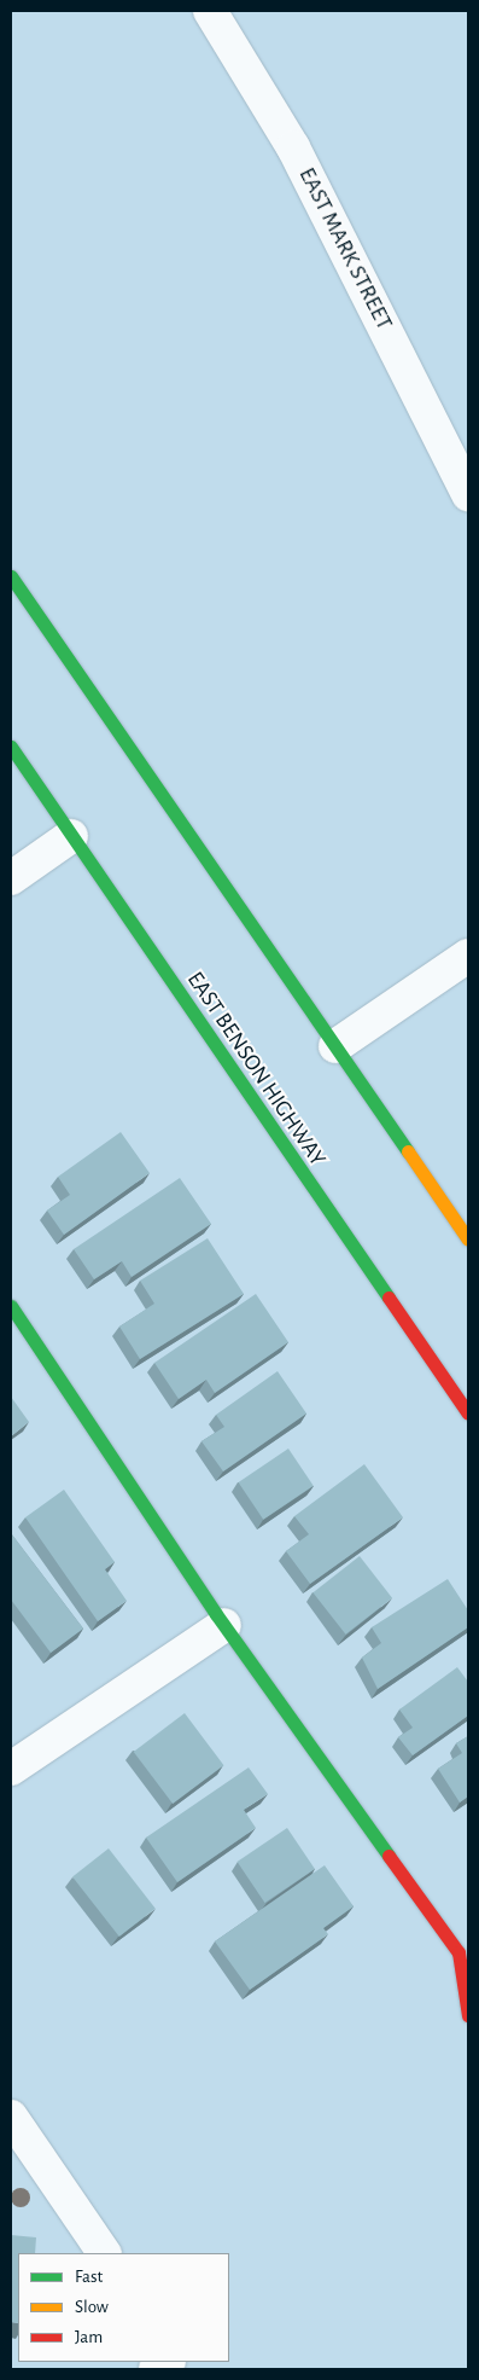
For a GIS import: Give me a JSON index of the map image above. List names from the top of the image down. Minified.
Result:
{"streets":{"main road":["EAST BENSON HIGHWAY"],"street":["EAST MARK STREET"]},"legend":["Fast","Slow","Jam"]}
